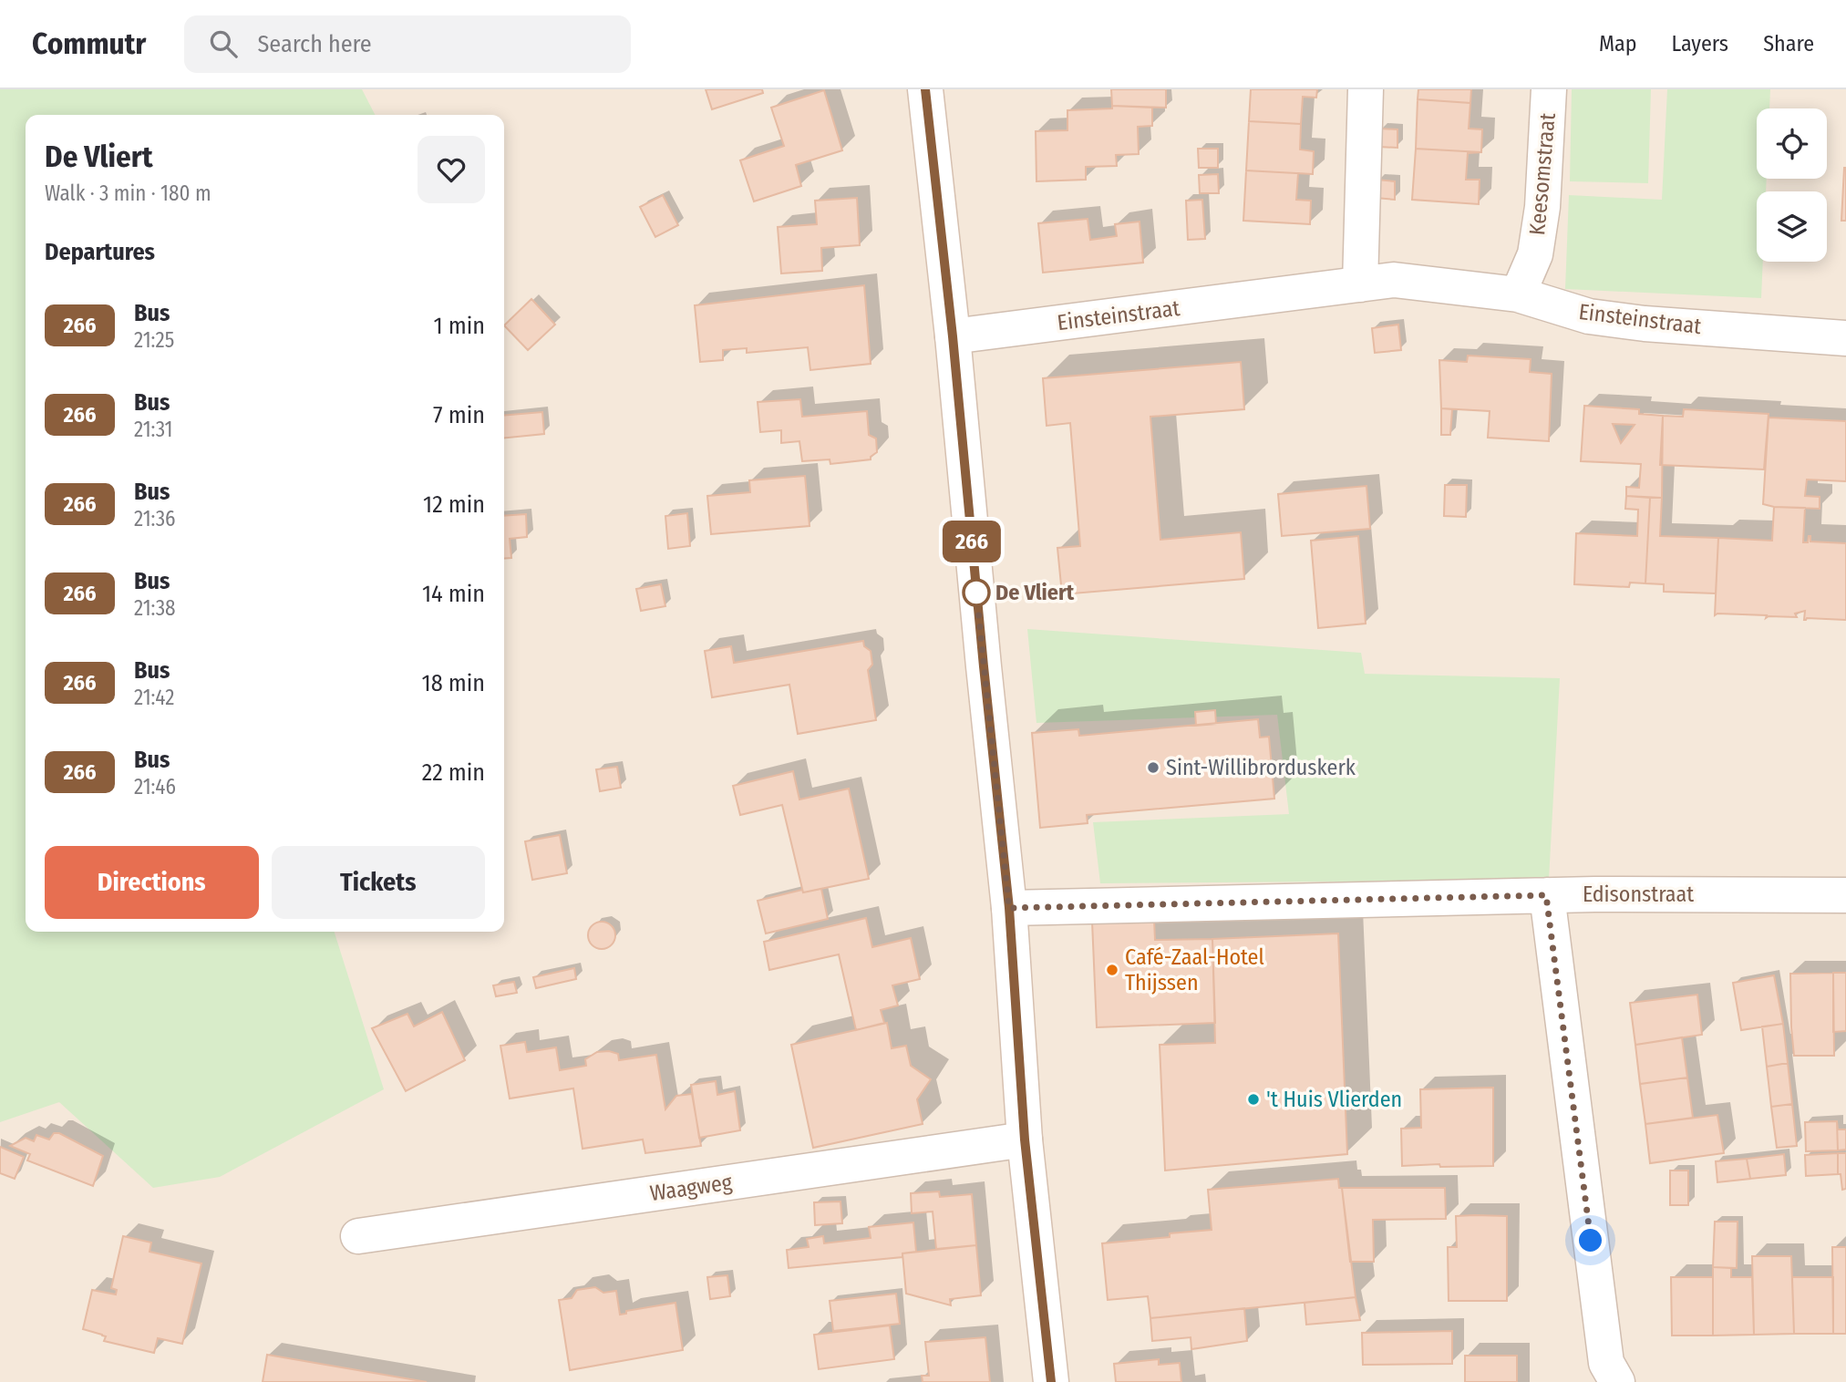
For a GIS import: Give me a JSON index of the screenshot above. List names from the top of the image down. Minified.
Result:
{"streets":{"street":["Keesomstraat","Einsteinstraat","Edisonstraat","Waagweg"]},"crossings":[["Keesomstraat","Einsteinstraat"]],"places":["De Vliert","Sint-Willibrorduskerk","Café-Zaal-Hotel Thijssen","'t Huis Vlierden"],"lines":["bus line 266"],"page":{"header":"Commutr","search":"Search here","nav":["Map","Layers","Share"],"on_map":"266","heading":[["De Vliert","Walk · 3 min · 180 m"],"Departures"],"list":[{"mark":"266","name":"Bus","note":"21:25","value":"1 min"},{"mark":"266","name":"Bus","note":"21:31","value":"7 min"},{"mark":"266","name":"Bus","note":"21:36","value":"12 min"},{"mark":"266","name":"Bus","note":"21:38","value":"14 min"},{"mark":"266","name":"Bus","note":"21:42","value":"18 min"},{"mark":"266","name":"Bus","note":"21:46","value":"22 min"}],"buttons":["Directions","Tickets"]}}
